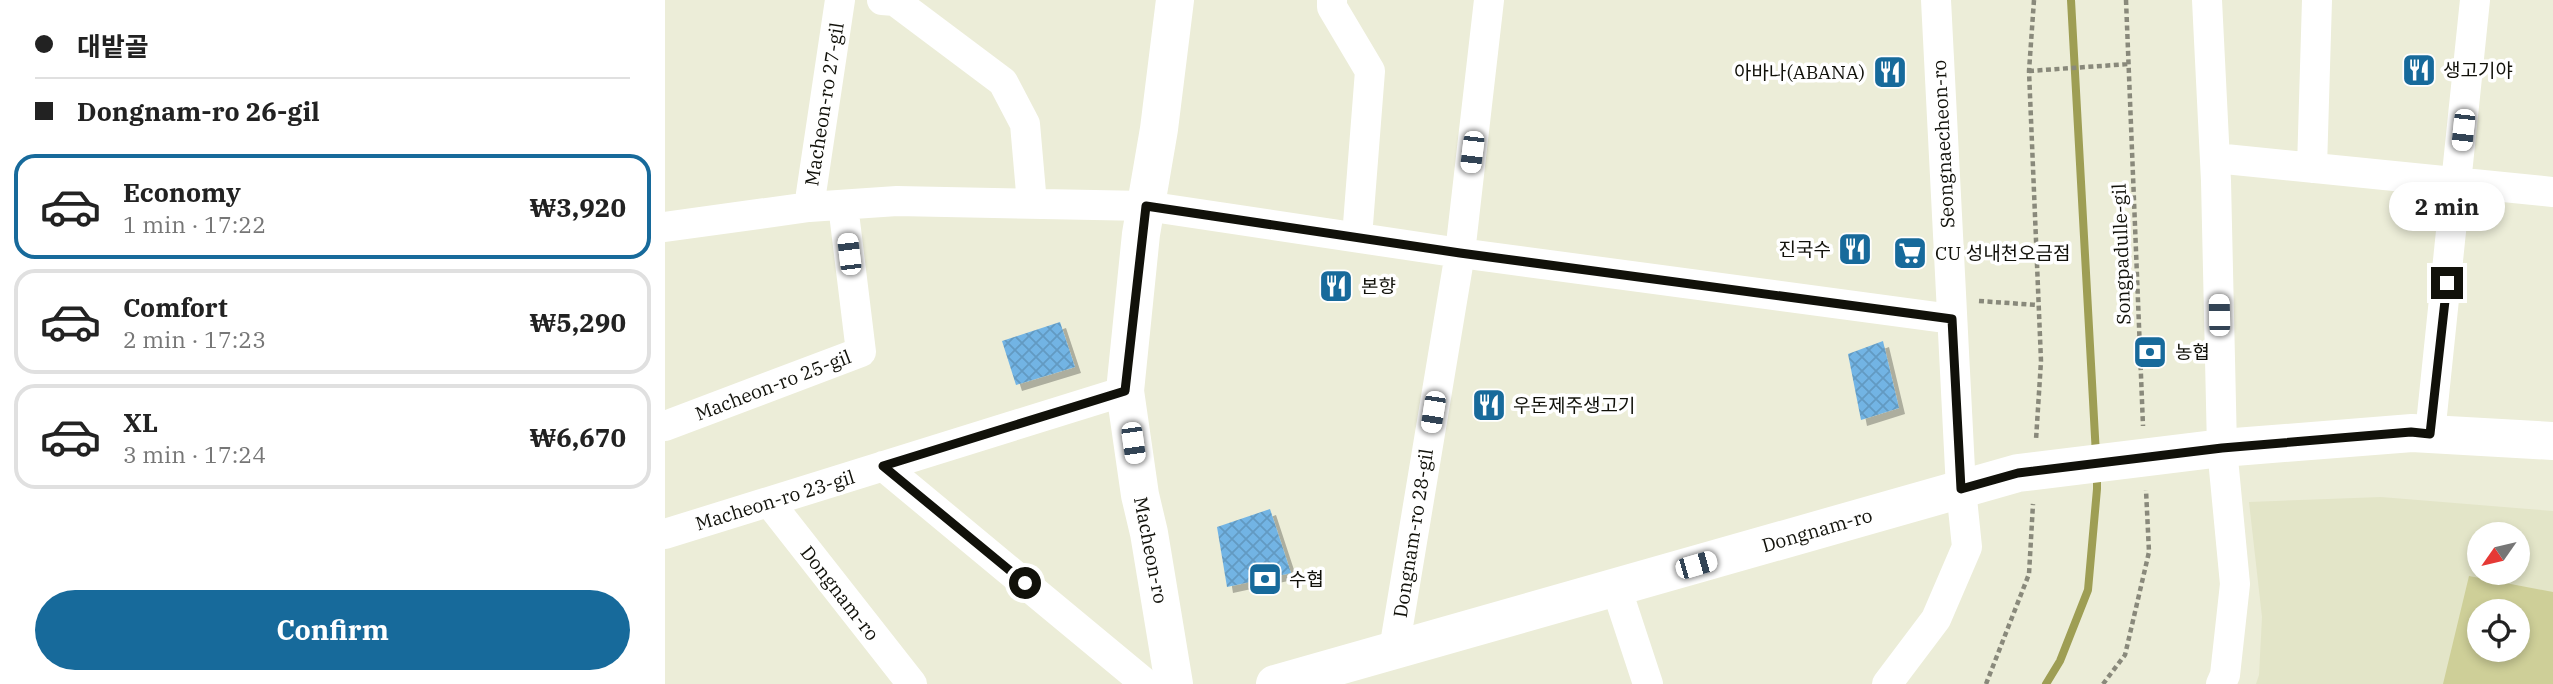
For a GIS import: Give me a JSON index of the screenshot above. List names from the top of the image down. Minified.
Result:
{"streets":{"main road":["Dongnam-ro","Macheon-ro"],"street":["Macheon-ro 27-gil","Seongnaecheon-ro","Macheon-ro 25-gil","Macheon-ro 23-gil","Dongnam-ro 28-gil"],"path":["Songpadulle-gil"]},"crossings":[["Seongnaecheon-ro","Dongnam-ro"],["Macheon-ro 23-gil","Dongnam-ro"],["Macheon-ro 23-gil","Macheon-ro"],["Dongnam-ro","Dongnam-ro 28-gil"]],"places":{"restaurant":["생고기야","아바나(ABANA)","진국수","본향","우돈제주생고기"],"supermarket":["CU 성내천오금점"],"bank":["농협","수협"]},"north":"bottom left","page":{"banner":["대밭골","Dongnam-ro 26-gil"],"list":[{"name":"Economy","note":"1 min · 17:22","value":"₩3,920"},{"name":"Comfort","note":"2 min · 17:23","value":"₩5,290"},{"name":"XL","note":"3 min · 17:24","value":"₩6,670"}],"bubble":"2 min","buttons":"Confirm"}}
